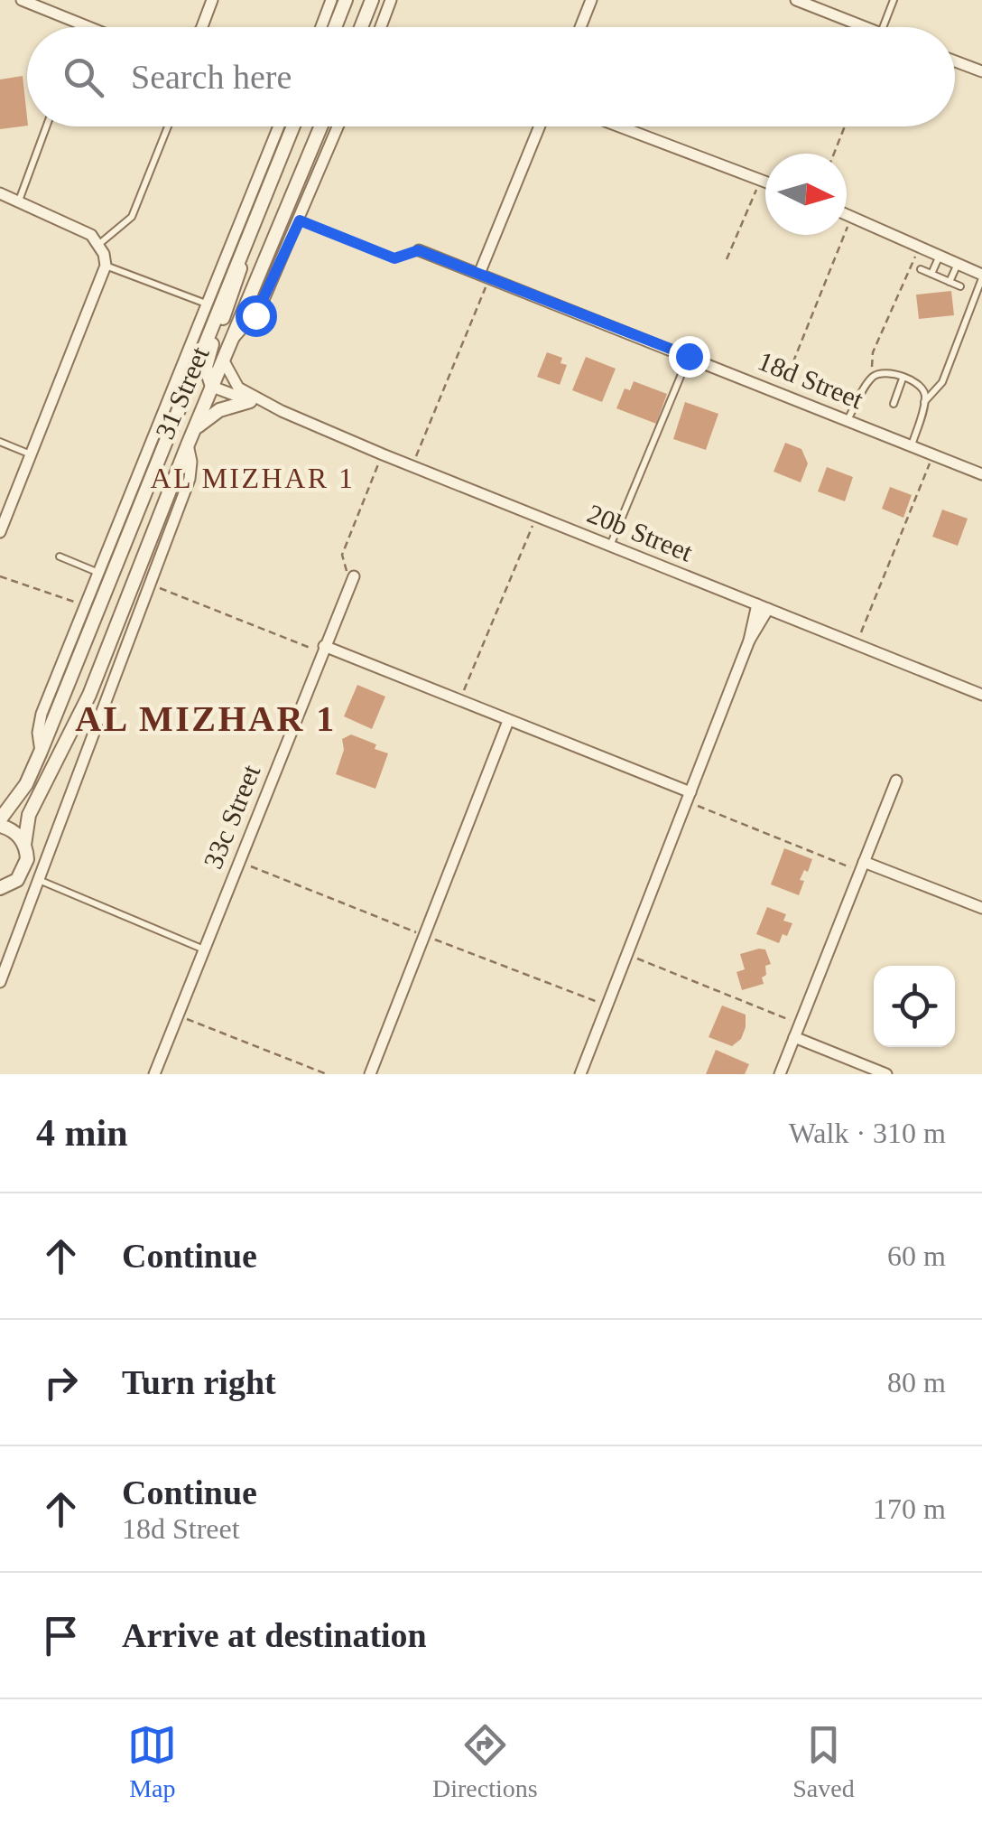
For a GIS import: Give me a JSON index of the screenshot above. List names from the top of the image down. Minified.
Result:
{"streets":{"street":["18d Street","31 Street","20b Street","33c Street"]},"crossings":[["31 Street","20b Street"]],"districts":["AL MIZHAR 1","AL MIZHAR 1"],"north":"right","page":{"search":"Search here","heading":["4 min","Walk · 310 m"],"list":[["Continue","60 m"],["Turn right","80 m"],["Continue","18d Street","170 m"],"Arrive at destination"],"nav":["Map","Directions","Saved"]}}
